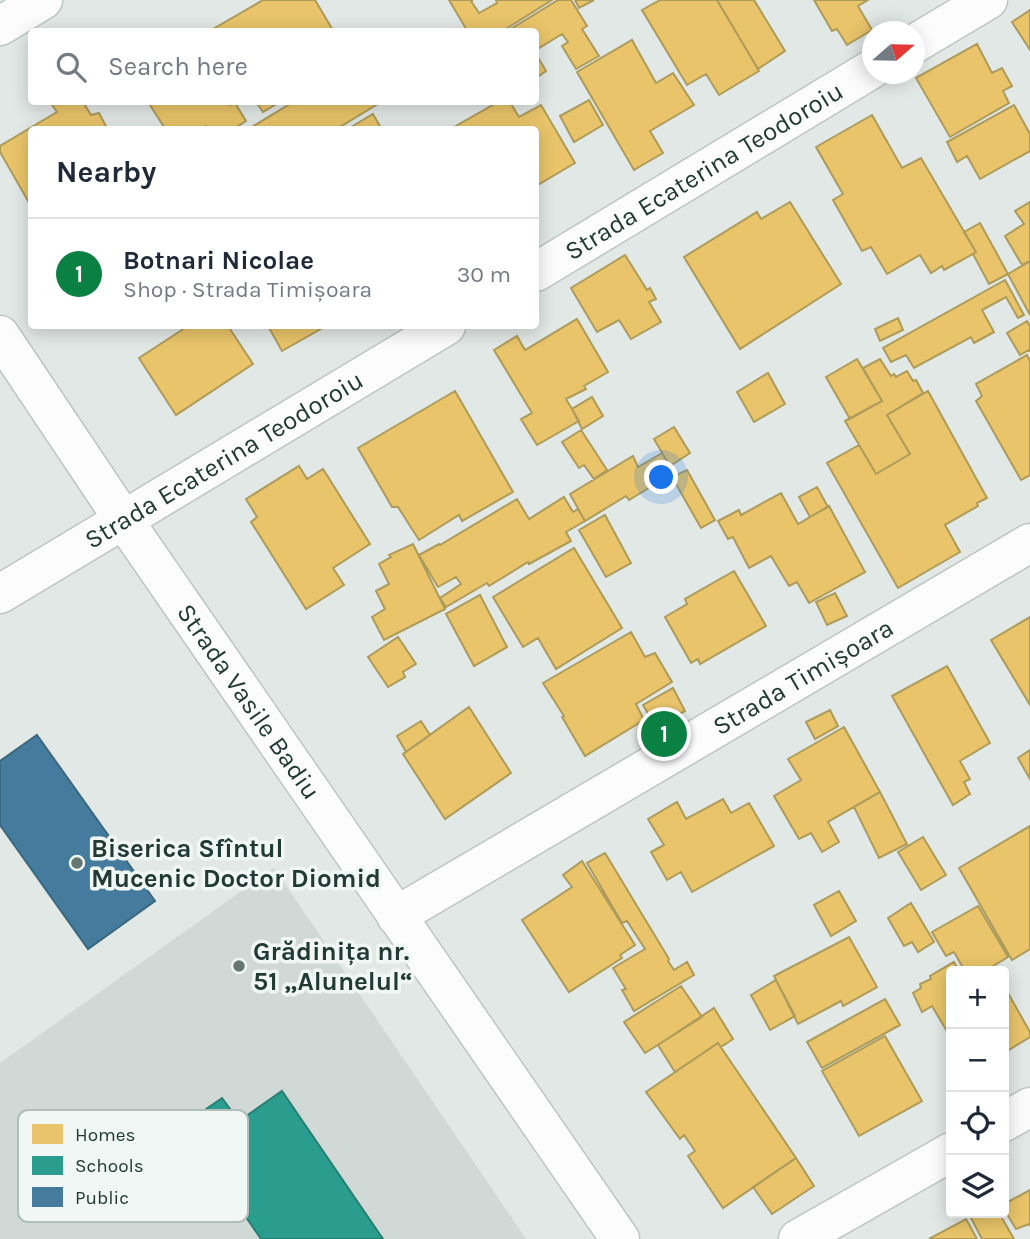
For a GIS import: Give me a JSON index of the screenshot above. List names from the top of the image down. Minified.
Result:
{"streets":{"street":["Strada Ecaterina Teodoroiu","Strada Timișoara","Strada Vasile Badiu"]},"crossings":[["Strada Ecaterina Teodoroiu","Strada Vasile Badiu"],["Strada Timișoara","Strada Vasile Badiu"]],"places":["Biserica Sfîntul Mucenic Doctor Diomid","Grădinița nr. 51 „Alunelul“"],"legend":["Homes","Schools","Public"],"north":"right","page":{"search":"Search here","heading":"Nearby","list":[{"mark":"1","name":"Botnari Nicolae","note":"Shop · Strada Timișoara","value":"30 m"}],"pins":"1","map_buttons":["+","−"]}}
